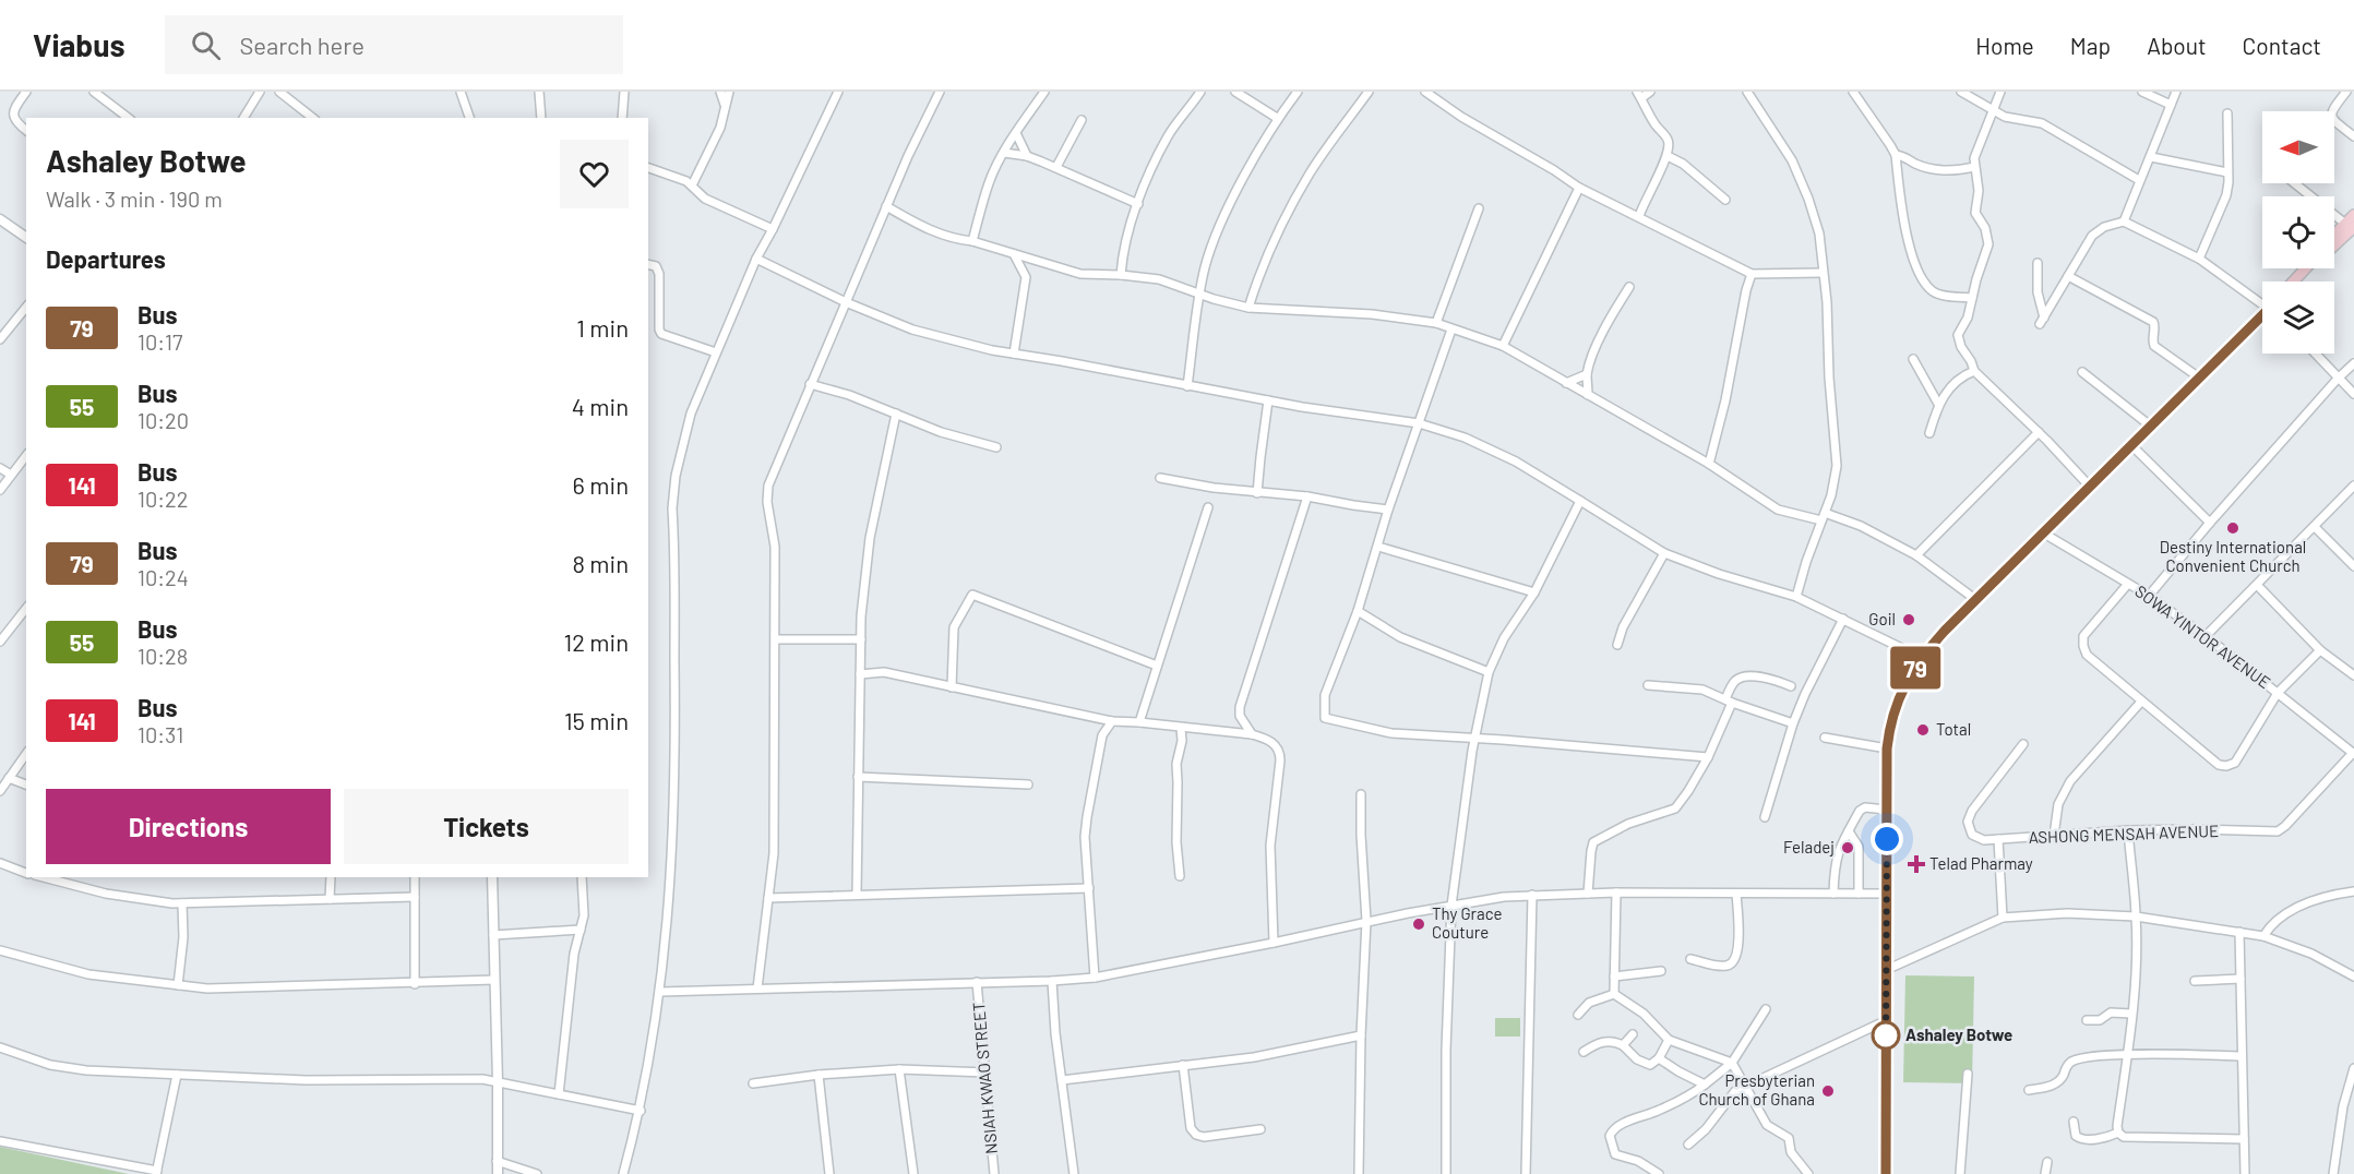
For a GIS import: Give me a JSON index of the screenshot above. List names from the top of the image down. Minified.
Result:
{"streets":{"street":["SOWA YINTOR AVENUE","ASHONG MENSAH AVENUE","NSIAH KWAO STREET"]},"crossings":[["SOWA YINTOR AVENUE","ASHONG MENSAH AVENUE"]],"places":{"other":["Destiny International Convenient Church","Goil","Total","Feladej","Thy Grace Couture","Ashaley Botwe","Presbyterian Church of Ghana"],"health":["Telad Pharmay"]},"lines":["bus line 79"],"north":"left","page":{"header":"Viabus","search":"Search here","nav":["Home","Map","About","Contact"],"on_map":"79","heading":[["Ashaley Botwe","Walk · 3 min · 190 m"],"Departures"],"list":[{"mark":"79","name":"Bus","note":"10:17","value":"1 min"},{"mark":"55","name":"Bus","note":"10:20","value":"4 min"},{"mark":"141","name":"Bus","note":"10:22","value":"6 min"},{"mark":"79","name":"Bus","note":"10:24","value":"8 min"},{"mark":"55","name":"Bus","note":"10:28","value":"12 min"},{"mark":"141","name":"Bus","note":"10:31","value":"15 min"}],"buttons":["Directions","Tickets"]}}
